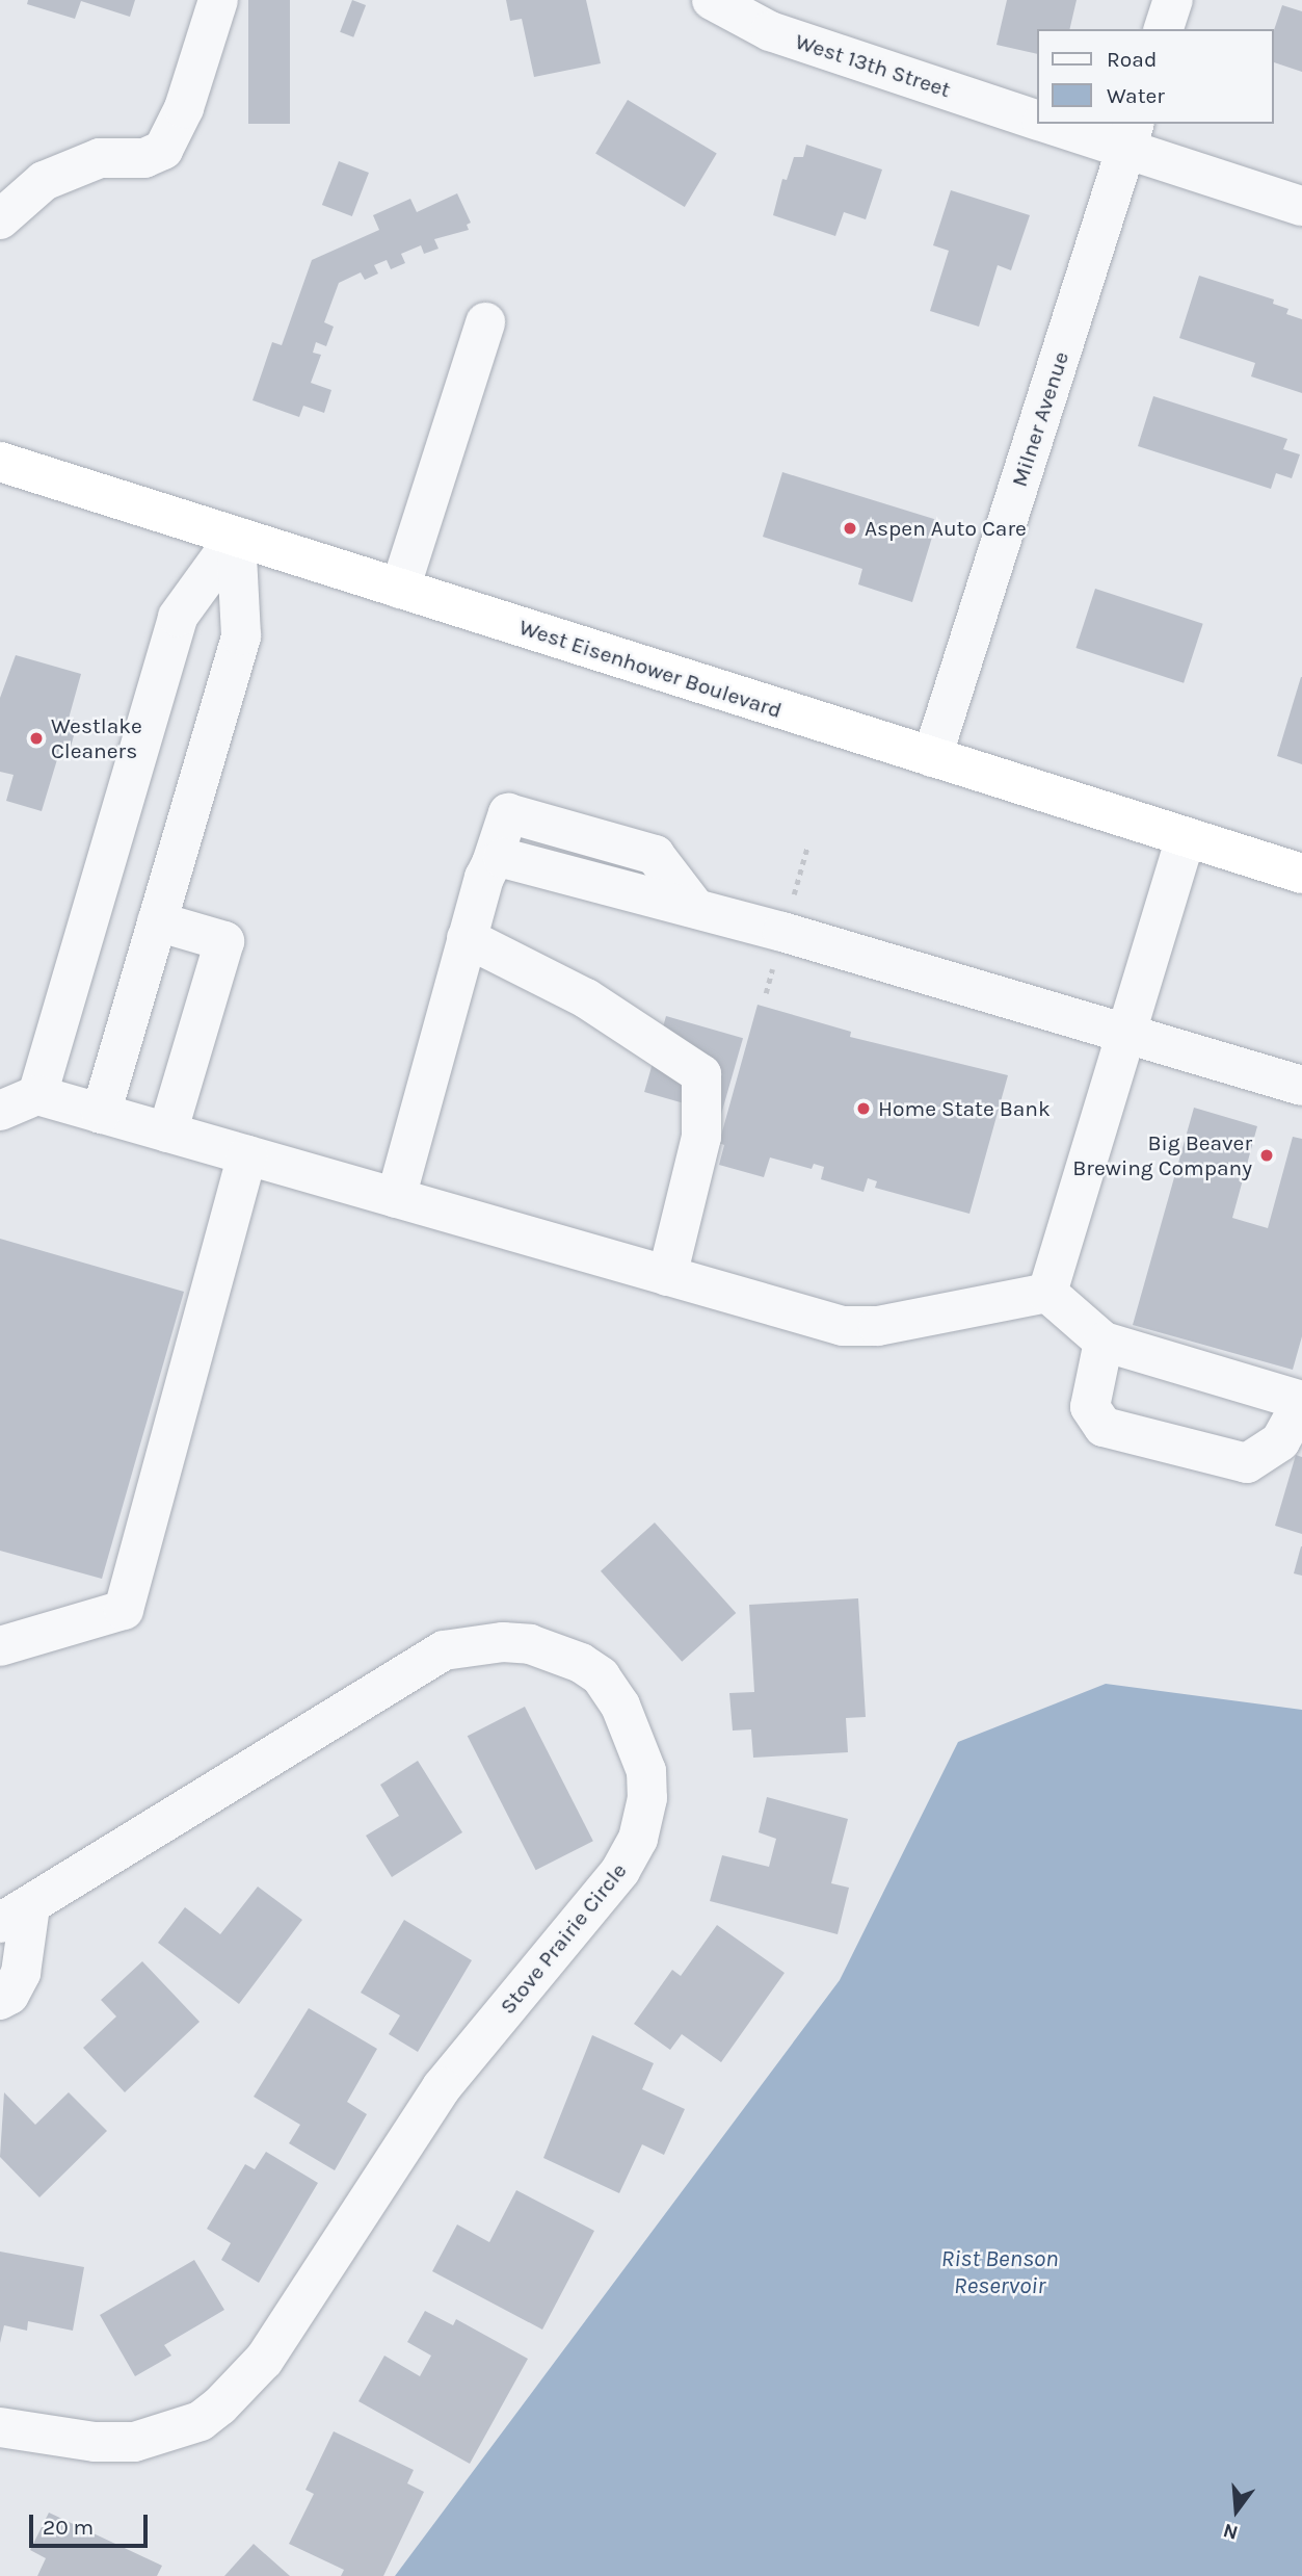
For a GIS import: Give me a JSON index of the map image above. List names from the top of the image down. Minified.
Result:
{"streets":{"highway":["West Eisenhower Boulevard"],"street":["West 13th Street","Milner Avenue","Stove Prairie Circle"]},"crossings":[["West 13th Street","Milner Avenue"],["Milner Avenue","West Eisenhower Boulevard"]],"water":["Rist Benson Reservoir"],"places":["Aspen Auto Care","Westlake Cleaners","Home State Bank","Big Beaver Brewing Company"],"legend":["Road","Water"],"scale_bar":"20 m","north":"bottom"}
